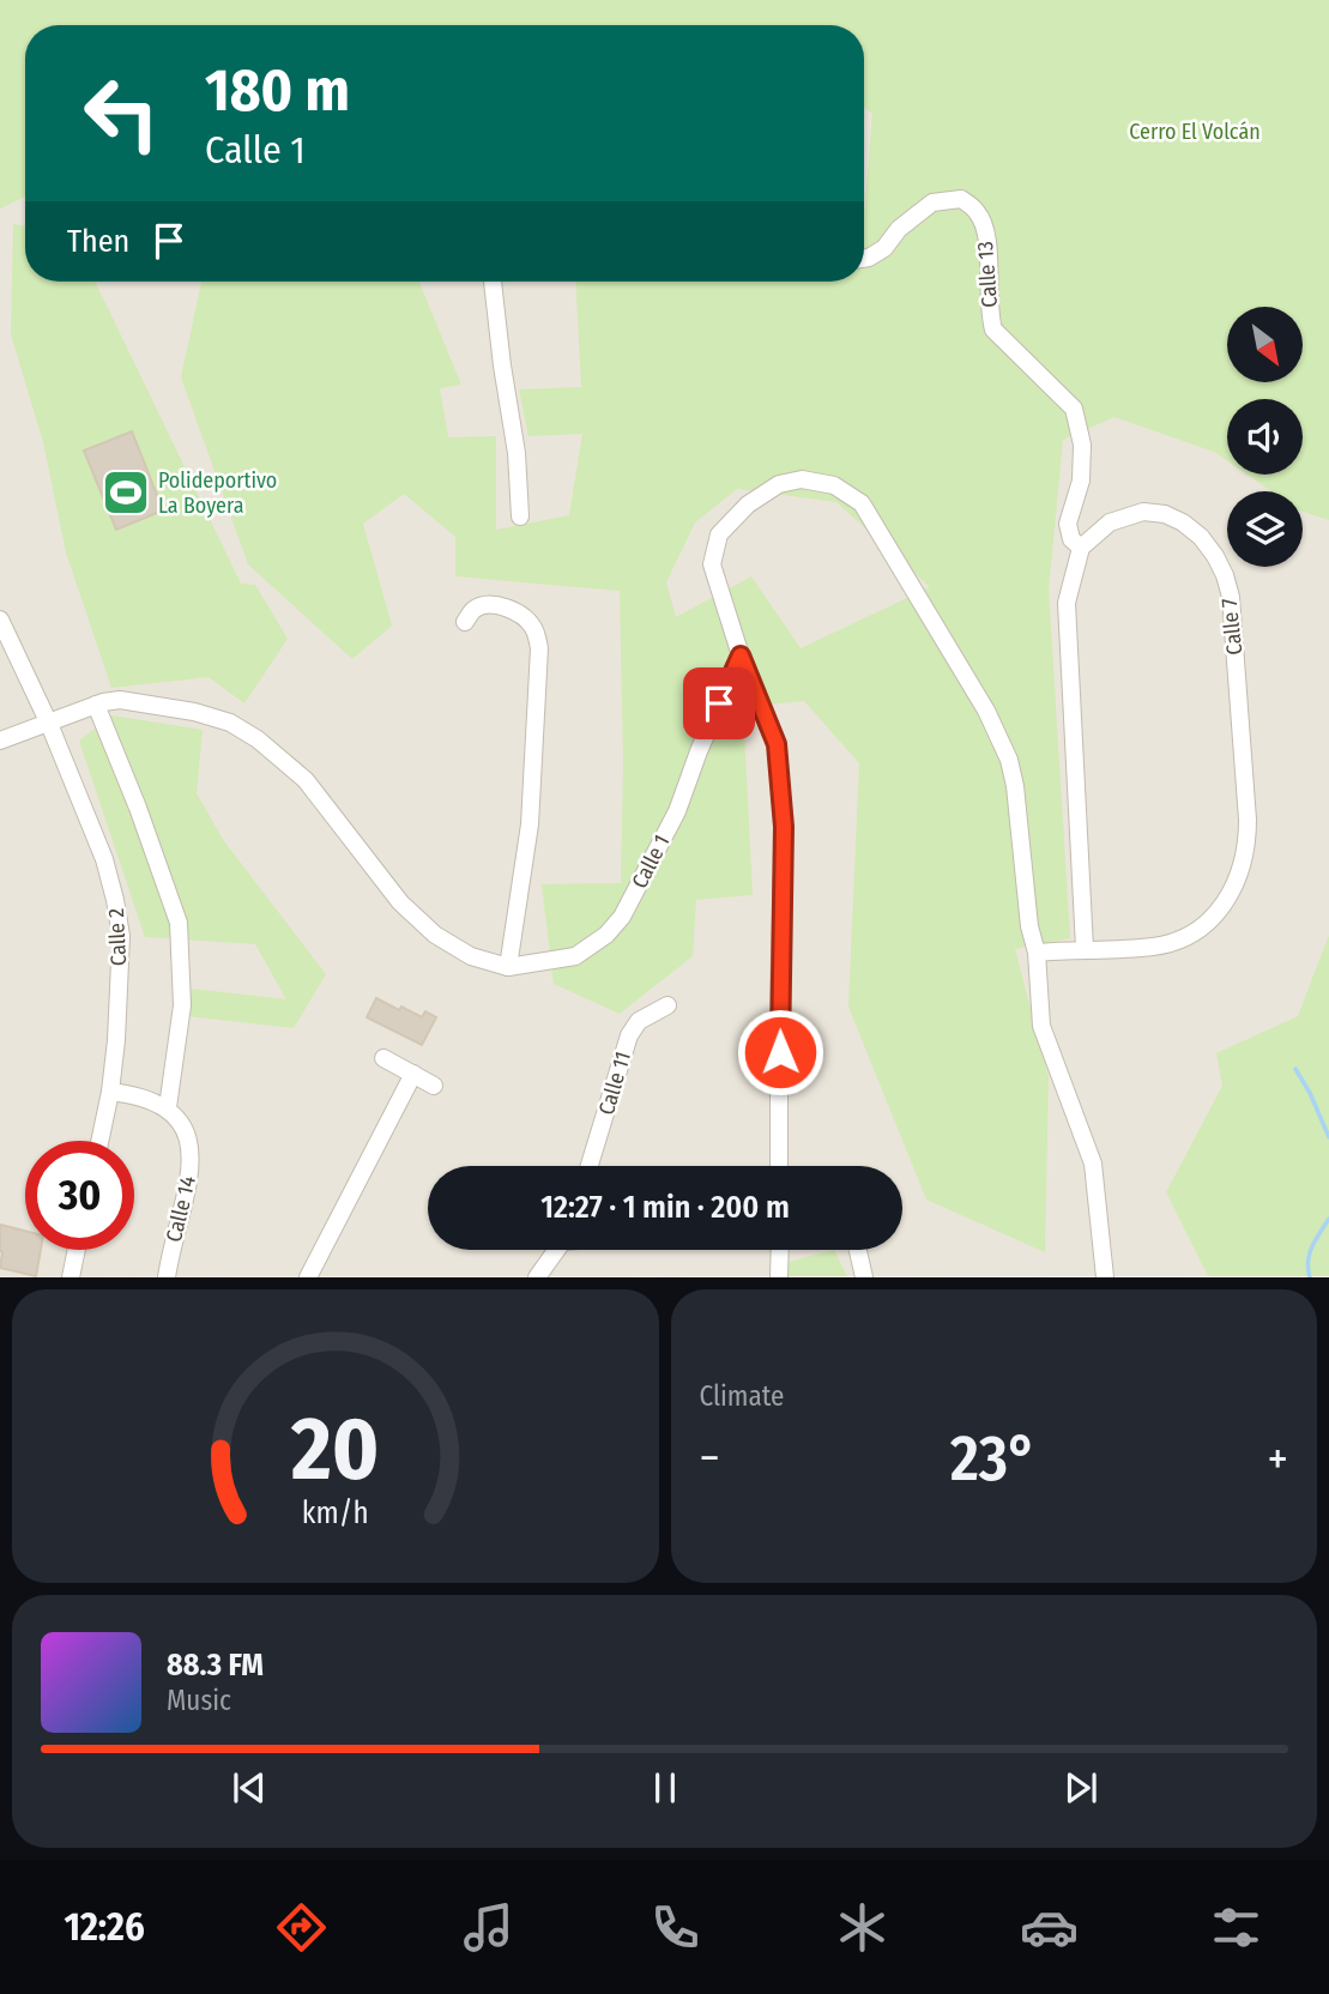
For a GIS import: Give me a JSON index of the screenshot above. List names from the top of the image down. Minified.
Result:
{"streets":{"street":["Calle 13","Calle 7","Calle 1","Calle 2","Calle 11","Calle 14"]},"crossings":[["Calle 13","Calle 7"],["Calle 1","Calle 2"]],"parks":["Cerro El Volcán"],"places":{"sports":["Polideportivo La Boyera"]},"north":"bottom right","page":{"turn":["180 m","Calle 1"],"then":"Then","limit":"30","trip":"12:27 · 1 min · 200 m","tile":"Climate","heat":["−","23°","+"],"song":["88.3 FM","Music"],"tabs":"12:26","gauge":["20","km/h"]}}
